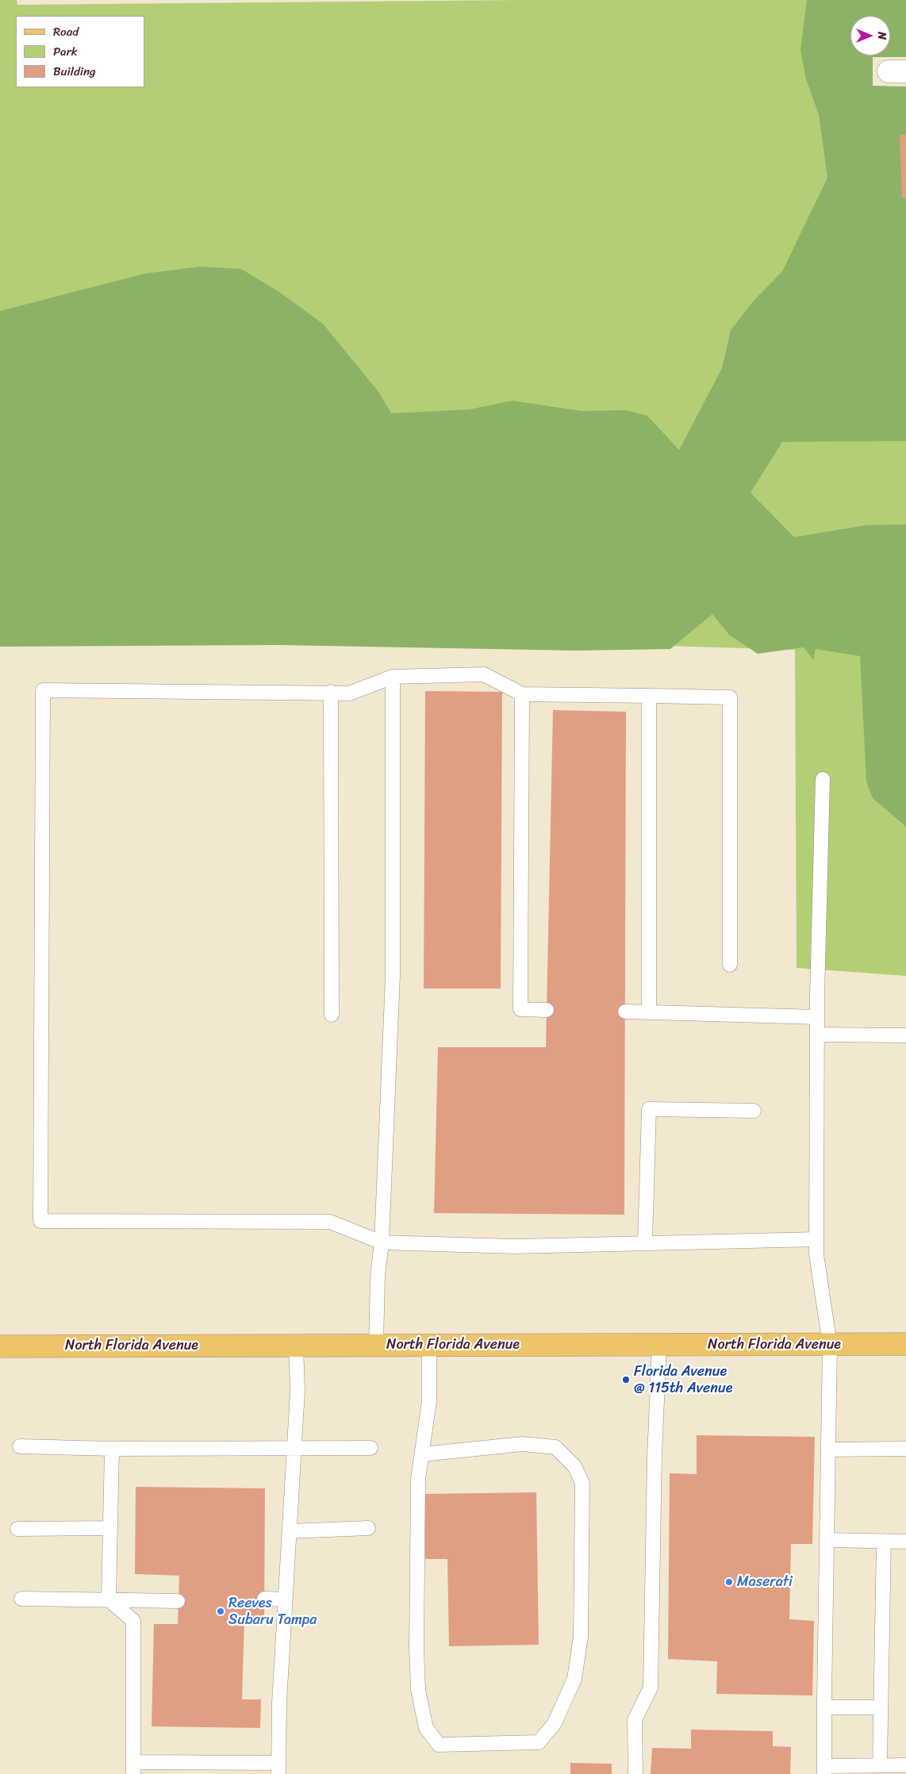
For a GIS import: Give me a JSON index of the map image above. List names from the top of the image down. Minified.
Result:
{"streets":{"main road":["North Florida Avenue"]},"places":["Florida Avenue @ 115th Avenue","Maserati","Reeves Subaru Tampa"],"legend":["Road","Park","Building"],"north":"right"}
